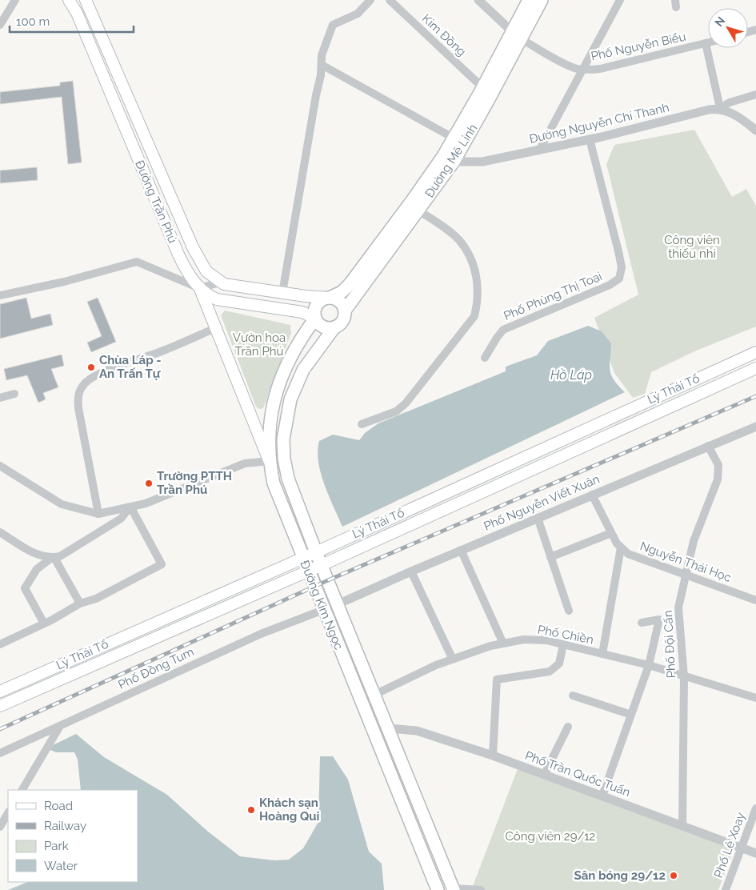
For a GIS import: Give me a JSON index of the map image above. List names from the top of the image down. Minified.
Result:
{"streets":{"main road":["Đường Mê Linh","Đường Trần Phú","Lý Thái Tổ","Đường Kim Ngọc"],"street":["Kim Đồng","Phố Nguyễn Biểu","Đường Nguyễn Chí Thanh","Phố Phùng Thị Toại","Phố Nguyễn Viết Xuân","Nguyễn Thái Học","Phố Chiền","Phố Đội Cấn","Phố Đồng Tum","Phố Trần Quốc Tuấn","Phố Lê Xoay"]},"crossings":[["Kim Đồng","Đường Mê Linh"],["Phố Nguyễn Biểu","Đường Mê Linh"],["Đường Nguyễn Chí Thanh","Đường Mê Linh"],["Đường Nguyễn Chí Thanh","Phố Phùng Thị Toại"],["Đường Mê Linh","Đường Trần Phú"],["Đường Mê Linh","Đường Kim Ngọc"],["Đường Trần Phú","Đường Kim Ngọc"],["Lý Thái Tổ","Đường Kim Ngọc"],["Phố Nguyễn Viết Xuân","Nguyễn Thái Học"],["Phố Nguyễn Viết Xuân","Đường Kim Ngọc"],["Phố Nguyễn Viết Xuân","Phố Đội Cấn"],["Nguyễn Thái Học","Phố Đội Cấn"],["Đường Kim Ngọc","Phố Chiền"],["Đường Kim Ngọc","Phố Đồng Tum"],["Đường Kim Ngọc","Phố Trần Quốc Tuấn"],["Phố Chiền","Phố Đội Cấn"],["Phố Đội Cấn","Phố Trần Quốc Tuấn"],["Phố Trần Quốc Tuấn","Phố Lê Xoay"]],"water":["Hồ Láp"],"parks":["Công viên thiếu nhi","Vườn hoa Trần Phú","Công viên 29/12"],"places":["Chùa Láp - An Trấn Tự","Trường PTTH Trần Phú","Khách sạn Hoàng Qui","Sân bóng 29/12"],"legend":["Road","Railway","Park","Water"],"scale_bar":"100 m","north":"top left"}
